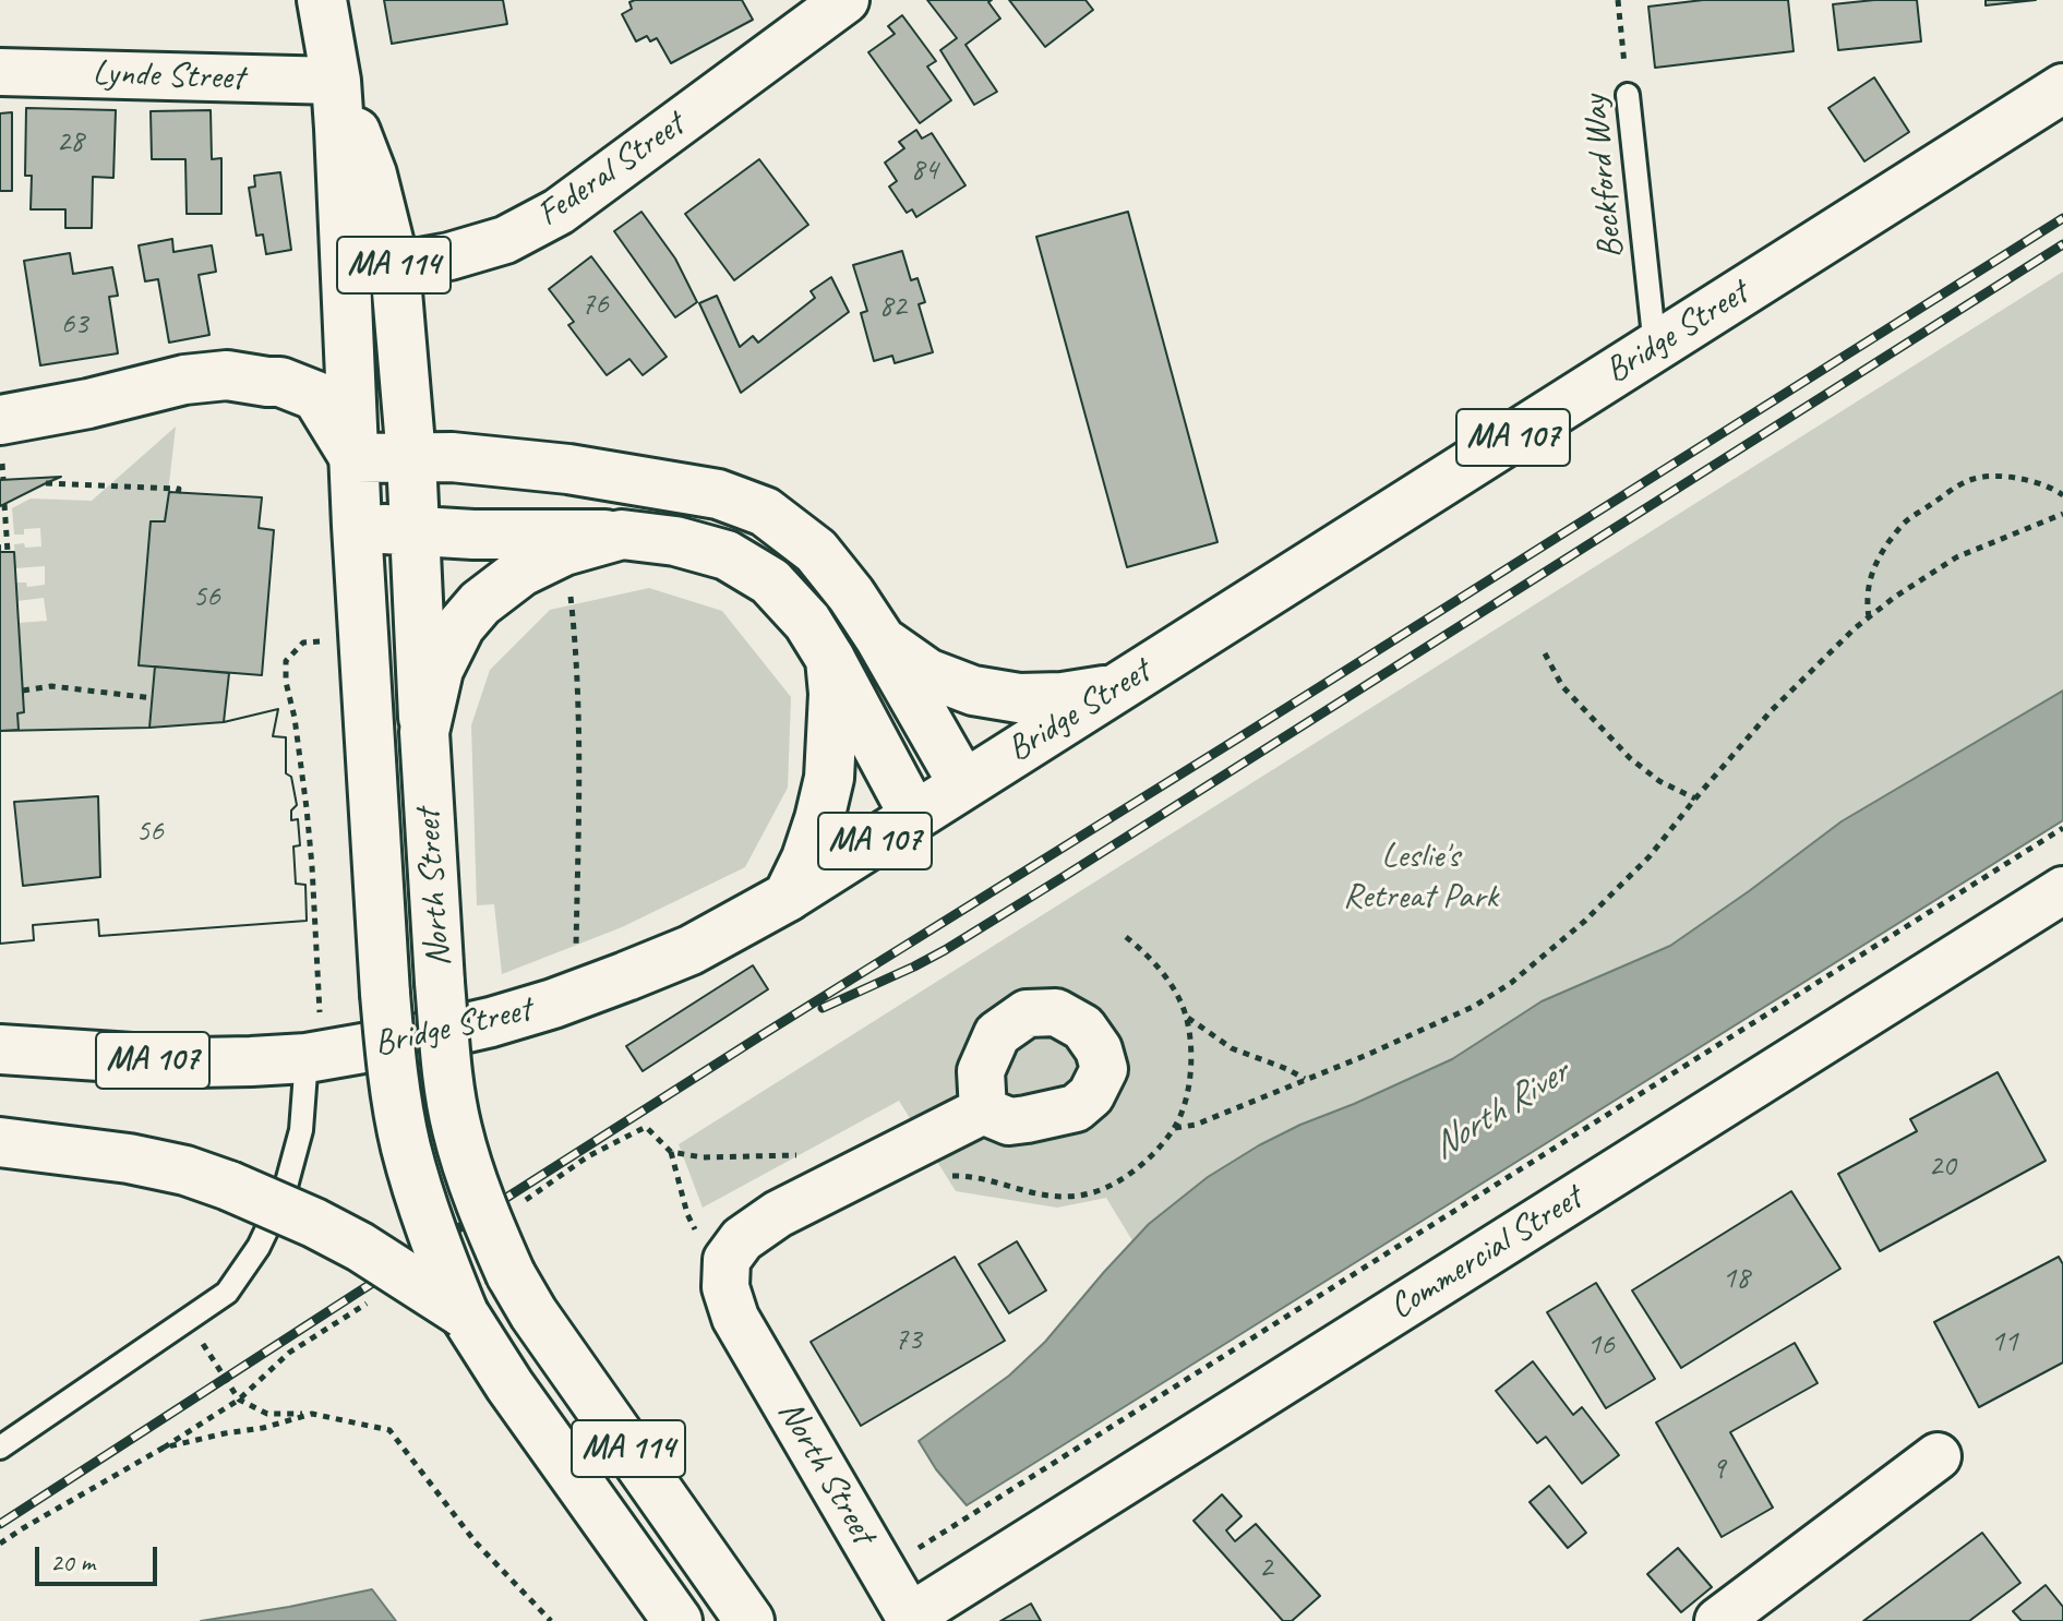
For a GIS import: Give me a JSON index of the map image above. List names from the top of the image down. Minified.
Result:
{"streets":{"main road":["MA 114","Bridge Street","MA 107","North Street"],"street":["Lynde Street","Federal Street","Commercial Street"],"lane":["Beckford Way"]},"crossings":[["Lynde Street","North Street"],["Federal Street","North Street"],["Beckford Way","Bridge Street"],["North Street","Commercial Street"]],"water":["North River"],"parks":["Leslie's Retreat Park"],"house_numbers":["28","84","76","82","63","56","56","20","18","73","11","16","9","2"],"scale_bar":"20 m"}
